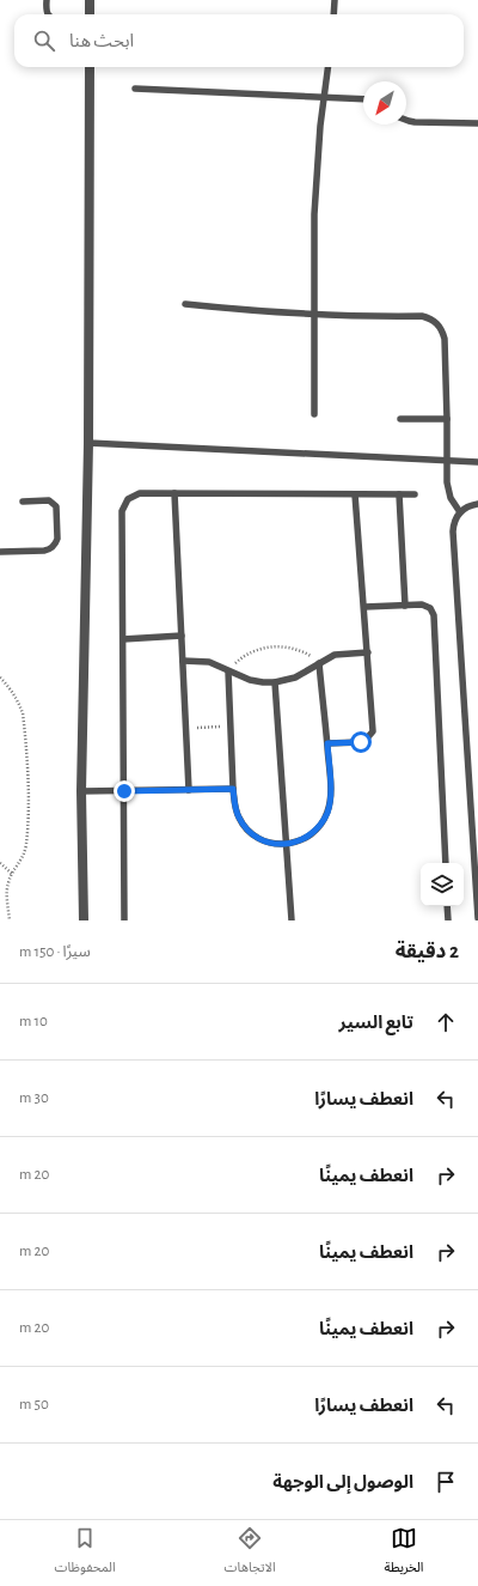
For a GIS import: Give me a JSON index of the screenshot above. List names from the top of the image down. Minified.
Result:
{"north":"bottom left","page":{"search":"ابحث هنا","heading":["2 دقيقة","سيرًا · 150 m"],"list":[["تابع السير","10 m"],["انعطف يسارًا","30 m"],["انعطف يمينًا","20 m"],["انعطف يمينًا","20 m"],["انعطف يمينًا","20 m"],["انعطف يسارًا","50 m"],"الوصول إلى الوجهة"],"nav":["الخريطة","الاتجاهات","المحفوظات"]}}
